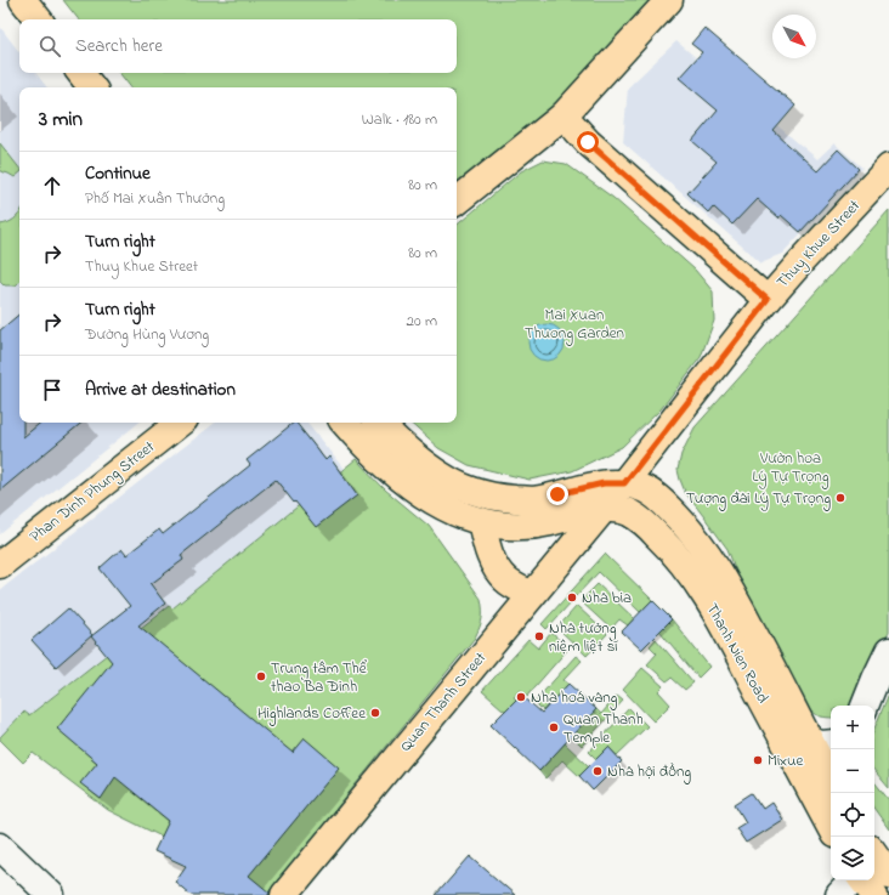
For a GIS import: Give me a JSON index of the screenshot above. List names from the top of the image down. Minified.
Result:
{"streets":{"main road":["Thuy Khue Street","Phan Dinh Phung Street","Thanh Nien Road","Quan Thanh Street"]},"crossings":[["Thuy Khue Street","Thanh Nien Road"],["Thuy Khue Street","Quan Thanh Street"],["Thanh Nien Road","Quan Thanh Street"]],"parks":["Mai Xuan Thuong Garden","Vườn hoa Lý Tự Trọng"],"places":["Tượng đài Lý Tự Trọng","Nhà bia","Nhà tưởng niệm liệt sĩ","Trung tâm Thể thao Ba Đình","Nhà hoá vàng","Highlands Coffee","Quan Thanh Temple","Mixue","Nhà hội đồng"],"north":"bottom right","page":{"search":"Search here","heading":["3 min","Walk · 180 m"],"list":[["Continue","Phố Mai Xuân Thưởng","80 m"],["Turn right","Thuy Khue Street","80 m"],["Turn right","Đường Hùng Vương","20 m"],"Arrive at destination"],"map_buttons":["+","−"]}}
